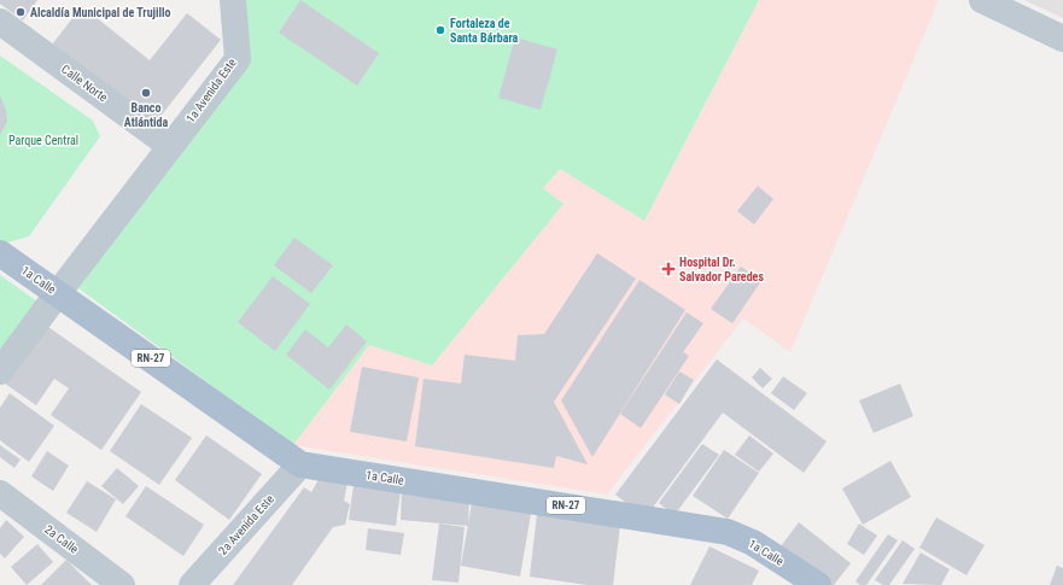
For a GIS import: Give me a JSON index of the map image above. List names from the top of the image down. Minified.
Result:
{"streets":{"main road":["1a Calle","RN-27"],"street":["Calle Norte","1a Avenida Este","2a Avenida Este","2a Calle"]},"crossings":[["Calle Norte","1a Avenida Este"],["1a Avenida Este","1a Calle"],["1a Calle","2a Avenida Este"]],"parks":["Parque Central"],"places":{"other":["Alcaldía Municipal de Trujillo","Fortaleza de Santa Bárbara","Banco Atlántida"],"health":["Hospital Dr. Salvador Paredes"]}}
